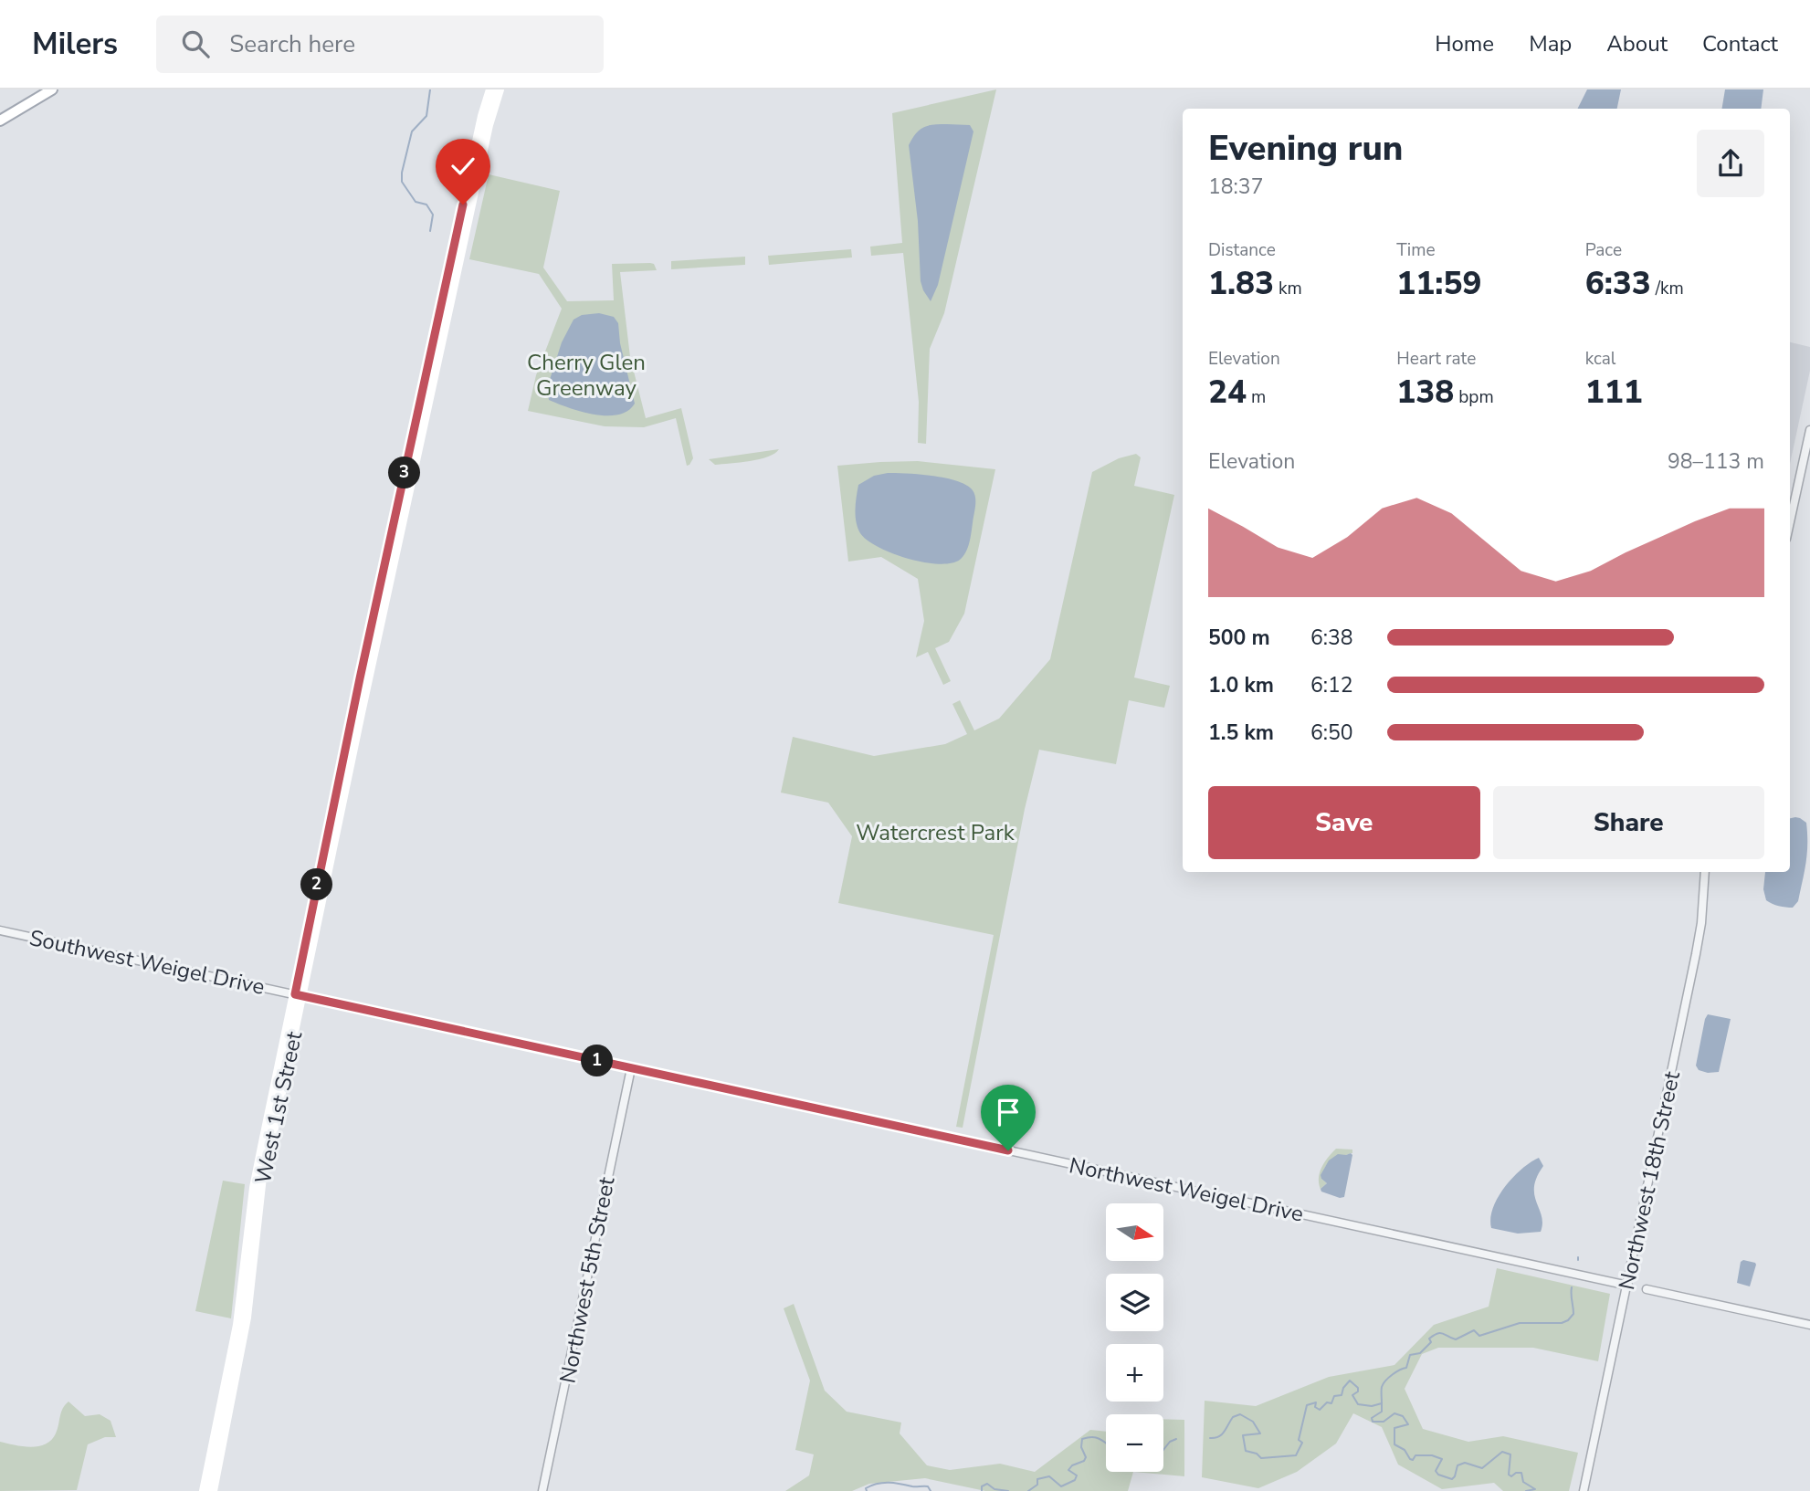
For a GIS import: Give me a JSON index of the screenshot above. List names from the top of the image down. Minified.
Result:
{"streets":{"main road":["West 1st Street"],"street":["Southwest Weigel Drive","Northwest 18th Street","Northwest Weigel Drive","Northwest 5th Street"]},"crossings":[["Southwest Weigel Drive","West 1st Street"],["Southwest Weigel Drive","Northwest Weigel Drive"],["West 1st Street","Northwest Weigel Drive"],["Northwest 18th Street","Northwest Weigel Drive"],["Northwest Weigel Drive","Northwest 5th Street"]],"parks":["Cherry Glen Greenway","Watercrest Park"],"north":"right","page":{"header":"Milers","search":"Search here","nav":["Home","Map","About","Contact"],"heading":["Evening run","18:37"],"stats":[["Distance","1.83 km"],["Time","11:59"],["Pace","6:33 /km"],["Elevation","24 m"],["Heart rate","138 bpm"],["kcal","111"]],"chart":["Elevation","98–113 m"],"pins":["3","2","1"],"list":[{"name":"500 m","note":"6:38"},{"name":"1.0 km","note":"6:12"},{"name":"1.5 km","note":"6:50"}],"buttons":["Save","Share"],"map_buttons":["+","−"]}}
